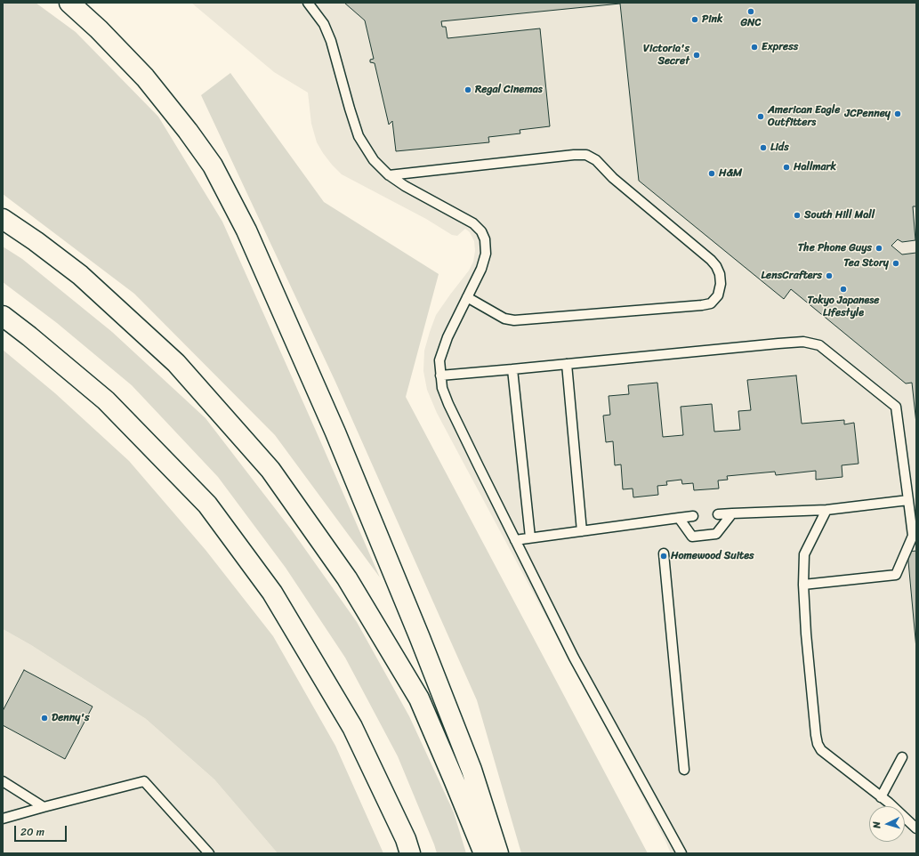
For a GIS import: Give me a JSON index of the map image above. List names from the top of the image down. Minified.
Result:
{"places":["GNC","Pink","Express","Victoria's Secret","Regal Cinemas","JCPenney","American Eagle Outfitters","Lids","Hallmark","H&M","South Hill Mall","The Phone Guys","Tea Story","LensCrafters","Tokyo Japanese Lifestyle","Homewood Suites","Denny's"],"scale_bar":"20 m","north":"left"}
